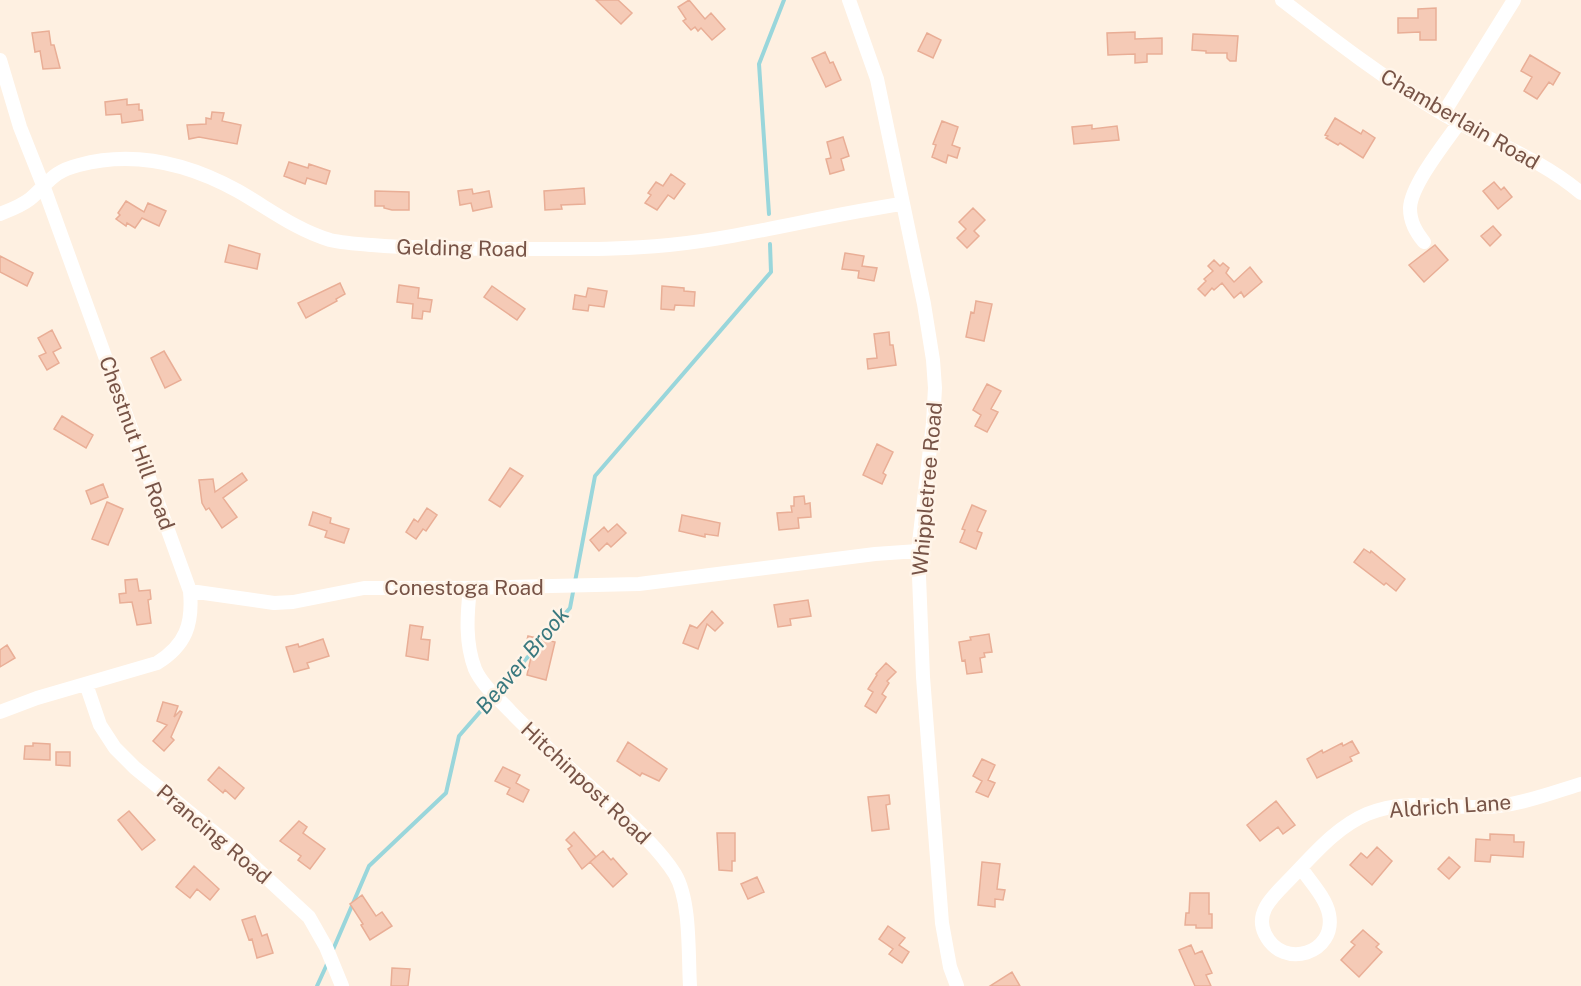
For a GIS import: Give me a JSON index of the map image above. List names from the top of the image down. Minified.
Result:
{"streets":{"street":["Chamberlain Road","Gelding Road","Chestnut Hill Road","Whippletree Road","Conestoga Road","Hitchinpost Road","Aldrich Lane","Prancing Road"]},"crossings":[["Gelding Road","Chestnut Hill Road"],["Gelding Road","Whippletree Road"],["Chestnut Hill Road","Conestoga Road"],["Chestnut Hill Road","Prancing Road"],["Whippletree Road","Conestoga Road"],["Conestoga Road","Hitchinpost Road"]],"water":["Beaver Brook"]}
